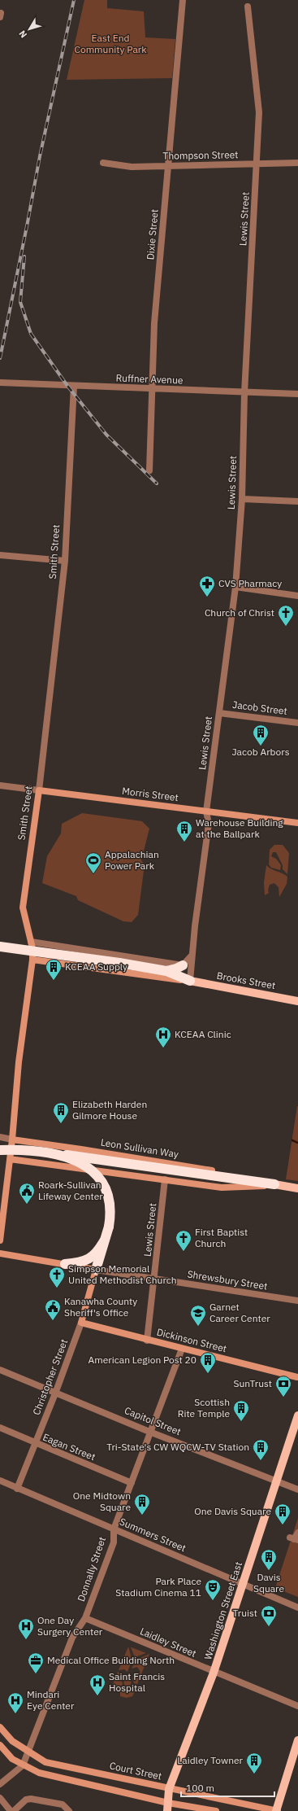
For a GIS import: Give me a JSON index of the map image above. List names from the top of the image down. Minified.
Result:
{"streets":{"main road":["Brooks Street","Leon Sullivan Way","Washington Street East"],"street":["Thompson Street","Lewis Street","Dixie Street","Ruffner Avenue","Smith Street","Jacob Street","Morris Street","Shrewsbury Street","Dickinson Street","Christopher Street","Capitol Street","Eagan Street","Summers Street","Donnally Street","Laidley Street","Court Street"]},"crossings":[["Thompson Street","Lewis Street"],["Thompson Street","Dixie Street"],["Lewis Street","Ruffner Avenue"],["Lewis Street","Jacob Street"],["Lewis Street","Morris Street"],["Lewis Street","Brooks Street"],["Lewis Street","Leon Sullivan Way"],["Lewis Street","Shrewsbury Street"],["Lewis Street","Dickinson Street"],["Dixie Street","Ruffner Avenue"],["Ruffner Avenue","Smith Street"],["Smith Street","Morris Street"],["Smith Street","Leon Sullivan Way"],["Shrewsbury Street","Christopher Street"],["Dickinson Street","Christopher Street"],["Dickinson Street","Donnally Street"],["Christopher Street","Capitol Street"],["Christopher Street","Eagan Street"],["Christopher Street","Summers Street"],["Capitol Street","Donnally Street"],["Capitol Street","Washington Street East"],["Eagan Street","Donnally Street"],["Summers Street","Donnally Street"],["Summers Street","Washington Street East"],["Donnally Street","Laidley Street"],["Donnally Street","Court Street"],["Washington Street East","Laidley Street"],["Washington Street East","Court Street"]],"parks":["East End Community Park"],"places":{"pharmacy":["CVS Pharmacy"],"church":["Church of Christ","First Baptist Church","Simpson Memorial United Methodist Church"],"building":["Jacob Arbors","Warehouse Building at the Ballpark","KCEAA Supply","Elizabeth Harden Gilmore House","American Legion Post 20","Scottish Rite Temple","Tri-State's CW WQCW-TV Station","One Midtown Square","One Davis Square","Davis Square","Laidley Towner"],"sports":["Appalachian Power Park"],"hospital":["KCEAA Clinic","One Day Surgery Center","Saint Francis Hospital","Mindari Eye Center"],"public building":["Roark-Sullivan Lifeway Center","Kanawha County Sheriff's Office"],"school or university":["Garnet Career Center"],"bank":["SunTrust","Truist"],"theatre":["Park Place Stadium Cinema 11"],"office":["Medical Office Building North"]},"scale_bar":"100 m","north":"bottom left"}
